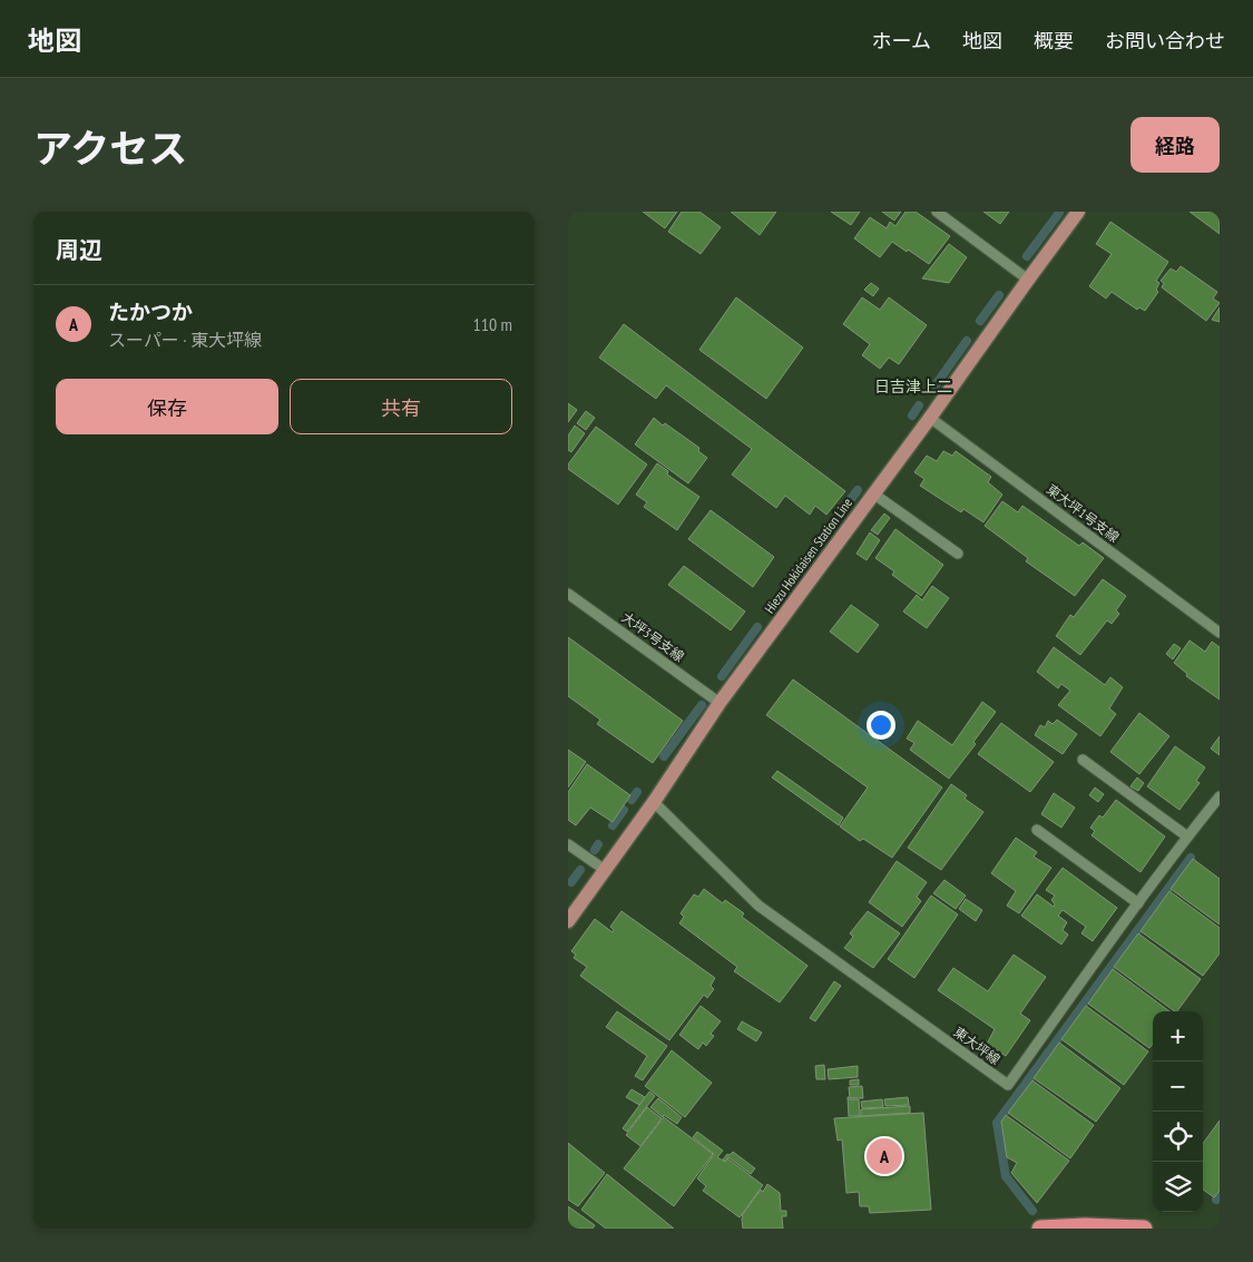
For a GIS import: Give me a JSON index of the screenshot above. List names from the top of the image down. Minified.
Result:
{"streets":{"main road":["Hiezu Hokidaisen Station Line"],"street":["東大坪1号支線","大坪3号支線","東大坪線"]},"crossings":[["東大坪1号支線","Hiezu Hokidaisen Station Line"],["Hiezu Hokidaisen Station Line","大坪3号支線"],["Hiezu Hokidaisen Station Line","東大坪線"]],"districts":["日吉津上二"],"page":{"header":"地図","nav":["ホーム","地図","概要","お問い合わせ"],"title":"アクセス","buttons":["経路",["保存","共有"]],"heading":"周辺","list":[{"mark":"A","name":"たかつか","note":"スーパー · 東大坪線","value":"110 m"}],"map_buttons":["+","−"],"pins":"A"}}
